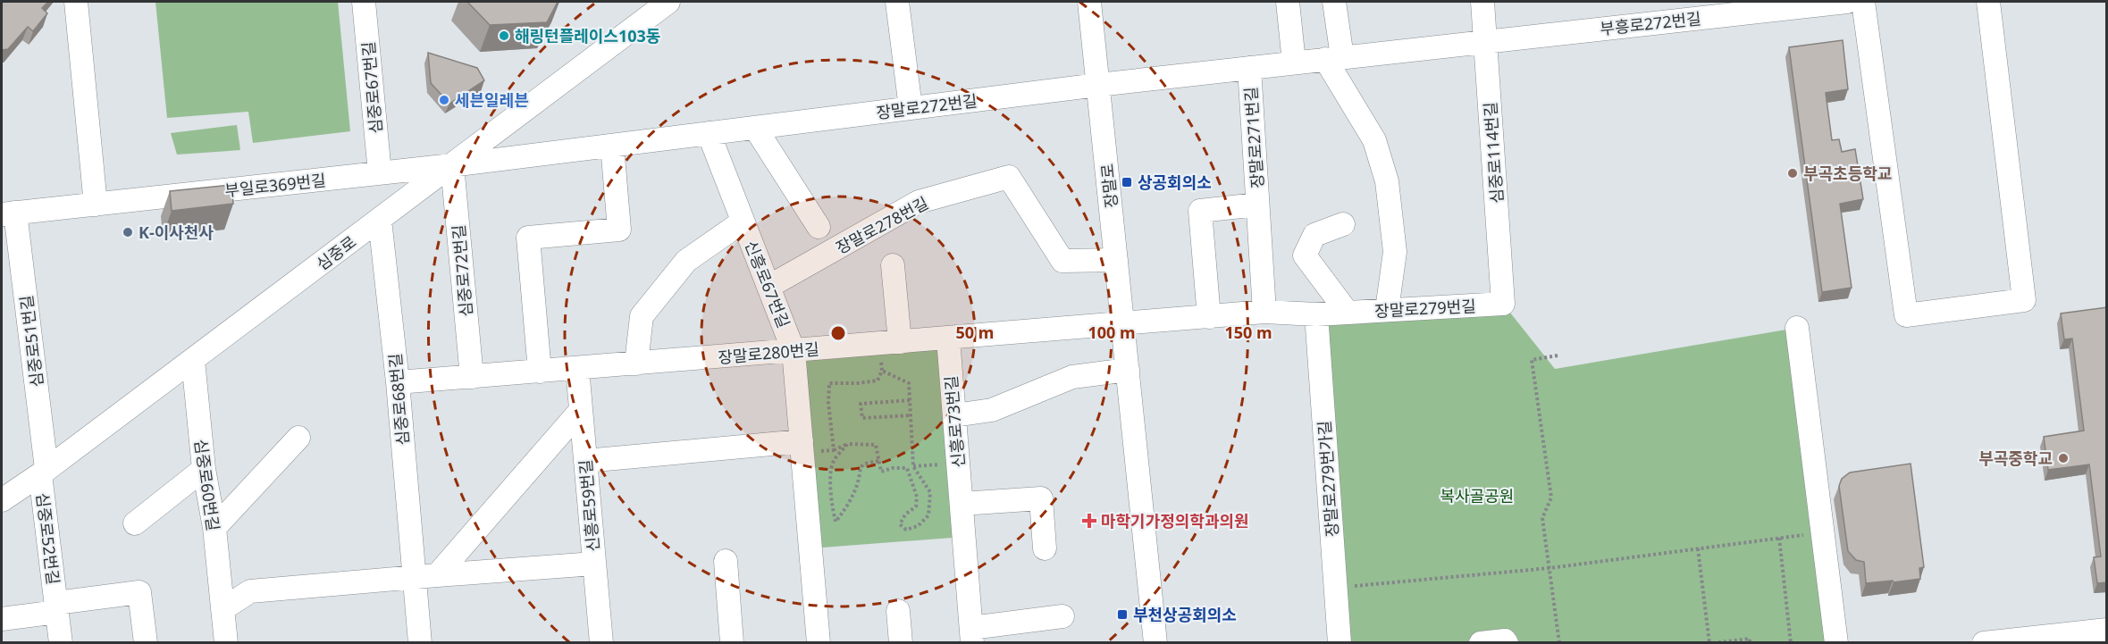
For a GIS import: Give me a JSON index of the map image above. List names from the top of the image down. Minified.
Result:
{"streets":{"street":["부흥로272번길","심중로67번길","장말로272번길","장말로271번길","심중로114번길","부일로369번길","장말로","장말로278번길","심중로","심중로72번길","신흥로67번길","장말로279번길","심중로51번길","장말로280번길","심중로68번길","신흥로73번길","장말로279번가길","심중로60번길","신흥로59번길","심중로52번길"]},"crossings":[["부흥로272번길","장말로271번길"],["부흥로272번길","심중로114번길"],["심중로67번길","부일로369번길"],["장말로272번길","장말로271번길"],["장말로272번길","부일로369번길"],["장말로272번길","장말로"],["장말로272번길","심중로"],["장말로272번길","심중로72번길"],["장말로272번길","신흥로67번길"],["장말로271번길","심중로114번길"],["장말로271번길","장말로"],["장말로271번길","장말로279번길"],["심중로114번길","장말로279번길"],["부일로369번길","심중로"],["부일로369번길","심중로72번길"],["부일로369번길","심중로51번길"],["장말로","장말로278번길"],["장말로","장말로279번길"],["장말로","장말로280번길"],["장말로278번길","신흥로67번길"],["심중로","심중로72번길"],["심중로","심중로51번길"],["심중로","심중로68번길"],["심중로","심중로60번길"],["심중로","심중로52번길"],["심중로72번길","장말로280번길"],["신흥로67번길","장말로280번길"],["장말로279번길","장말로280번길"],["장말로279번길","장말로279번가길"],["심중로51번길","심중로52번길"],["장말로280번길","심중로68번길"],["장말로280번길","신흥로73번길"],["장말로280번길","신흥로59번길"]],"parks":["복사골공원"],"places":{"other":["해링턴플레이스103동","세븐일레븐","부곡초등학교","K-이사천사","부곡중학교"],"transit":["상공회의소","부천상공회의소"],"health":["마학기가정의학과의원"]},"rings":["50 m","100 m","150 m"]}
